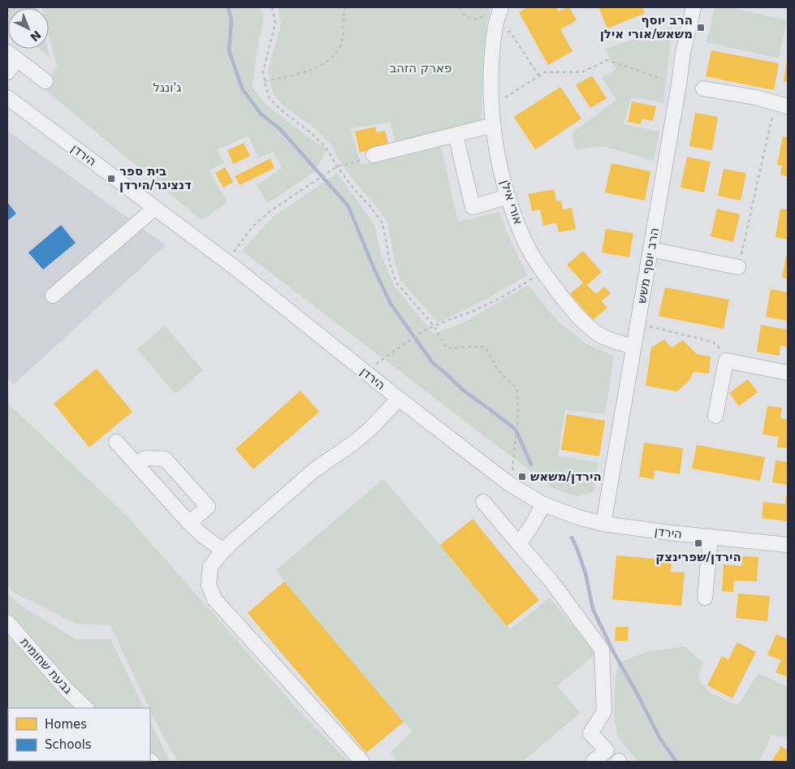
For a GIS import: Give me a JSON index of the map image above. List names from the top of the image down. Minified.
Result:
{"streets":{"street":["הירדן","אורי אילן","הרב יוסף משש","גבעת שחומית"]},"crossings":[["הירדן","הרב יוסף משש"],["אורי אילן","הרב יוסף משש"]],"parks":["פארק הזהב","ג'ונגל"],"places":{"transit":["הרב יוסף משאש/אורי אילן","בית ספר דנציגר/הירדן","הירדן/משאש","הירדן/שפרינצק"]},"legend":["Homes","Schools"],"north":"bottom right"}
